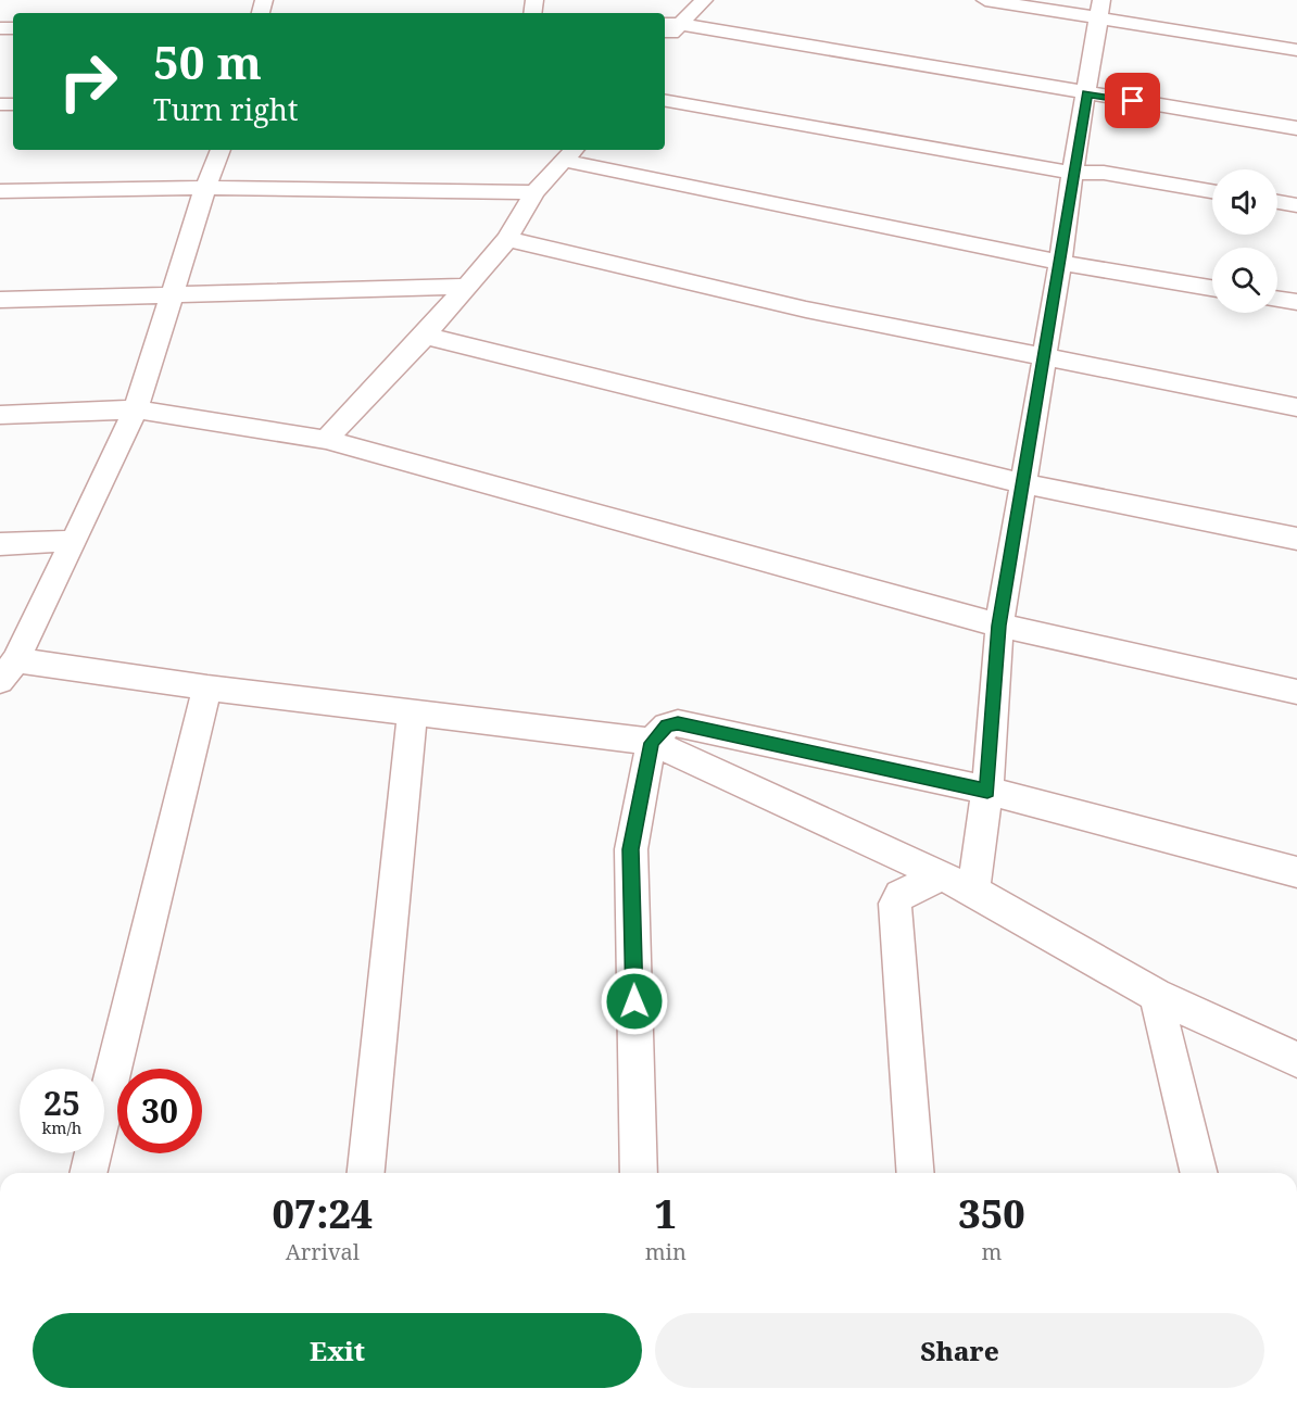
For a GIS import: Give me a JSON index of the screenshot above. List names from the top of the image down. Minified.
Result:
{"page":{"turn":["50 m","Turn right"],"speed":"25 km/h","limit":"30","eta":["07:24","Arrival","1","min","350","m"],"buttons":["Exit","Share"]}}
